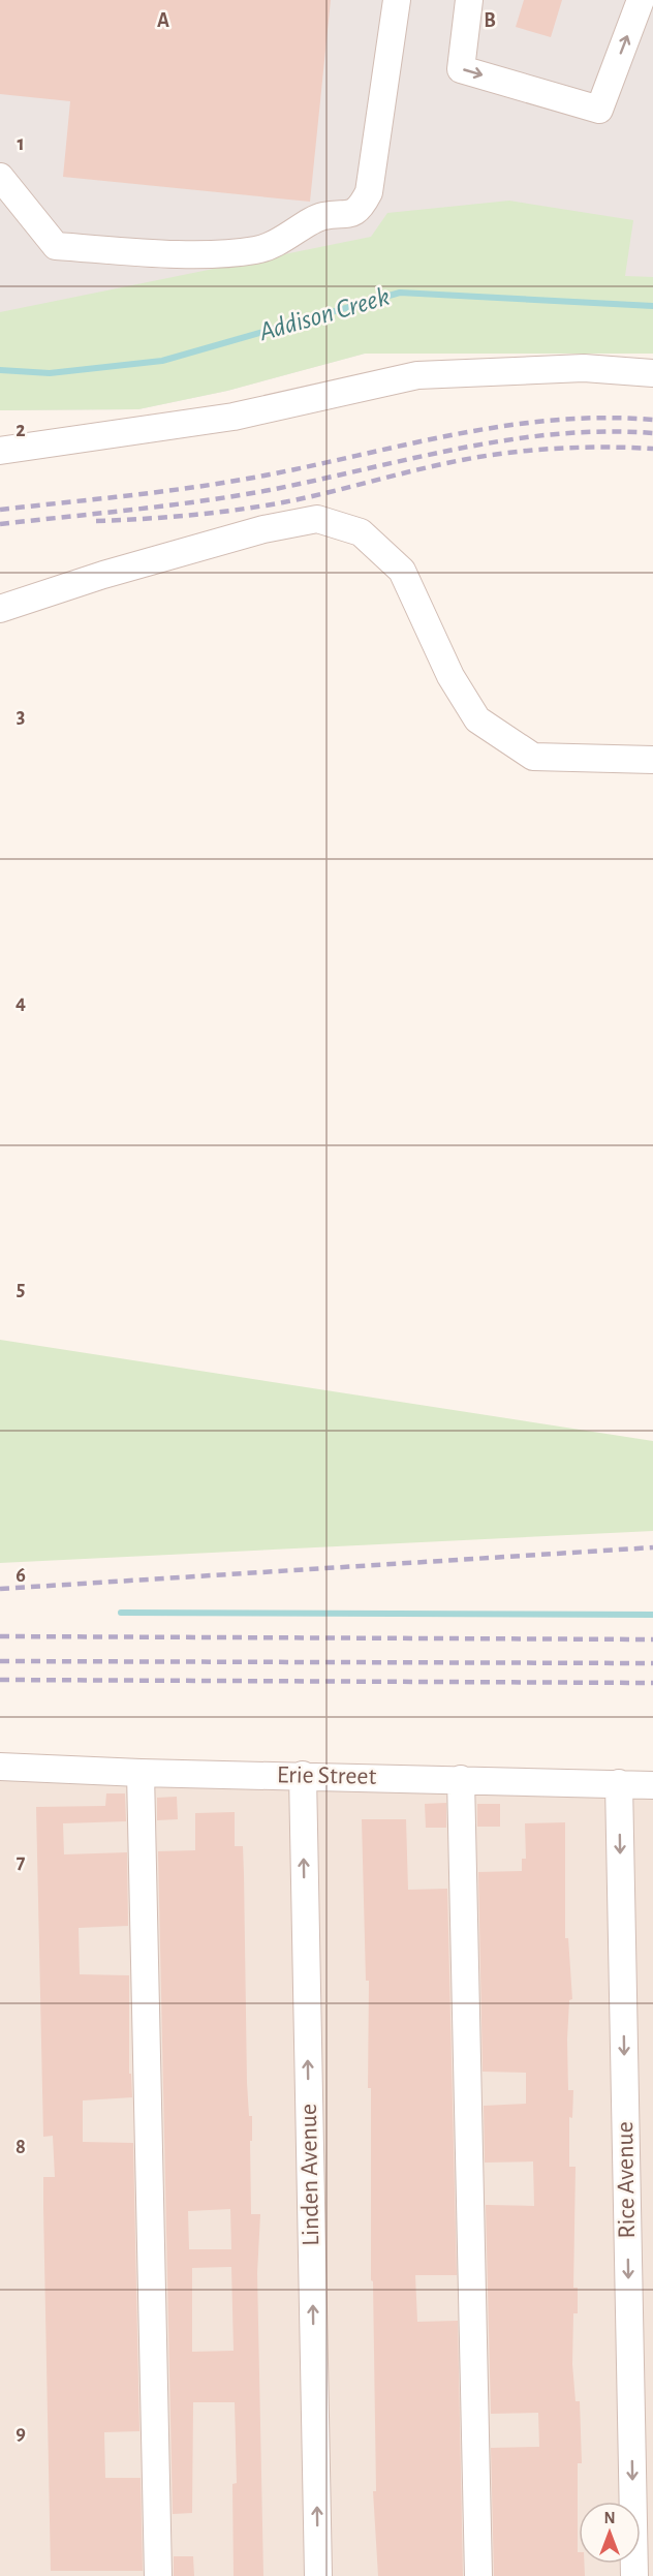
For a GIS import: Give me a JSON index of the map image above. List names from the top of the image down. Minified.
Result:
{"streets":{"street":["Erie Street","Linden Avenue","Rice Avenue"]},"crossings":[["Erie Street","Linden Avenue"],["Erie Street","Rice Avenue"]],"water":["Addison Creek"],"north":"top","grid":{"columns":["A","B"],"rows":["1","2","3","4","5","6","7","8","9"]}}
